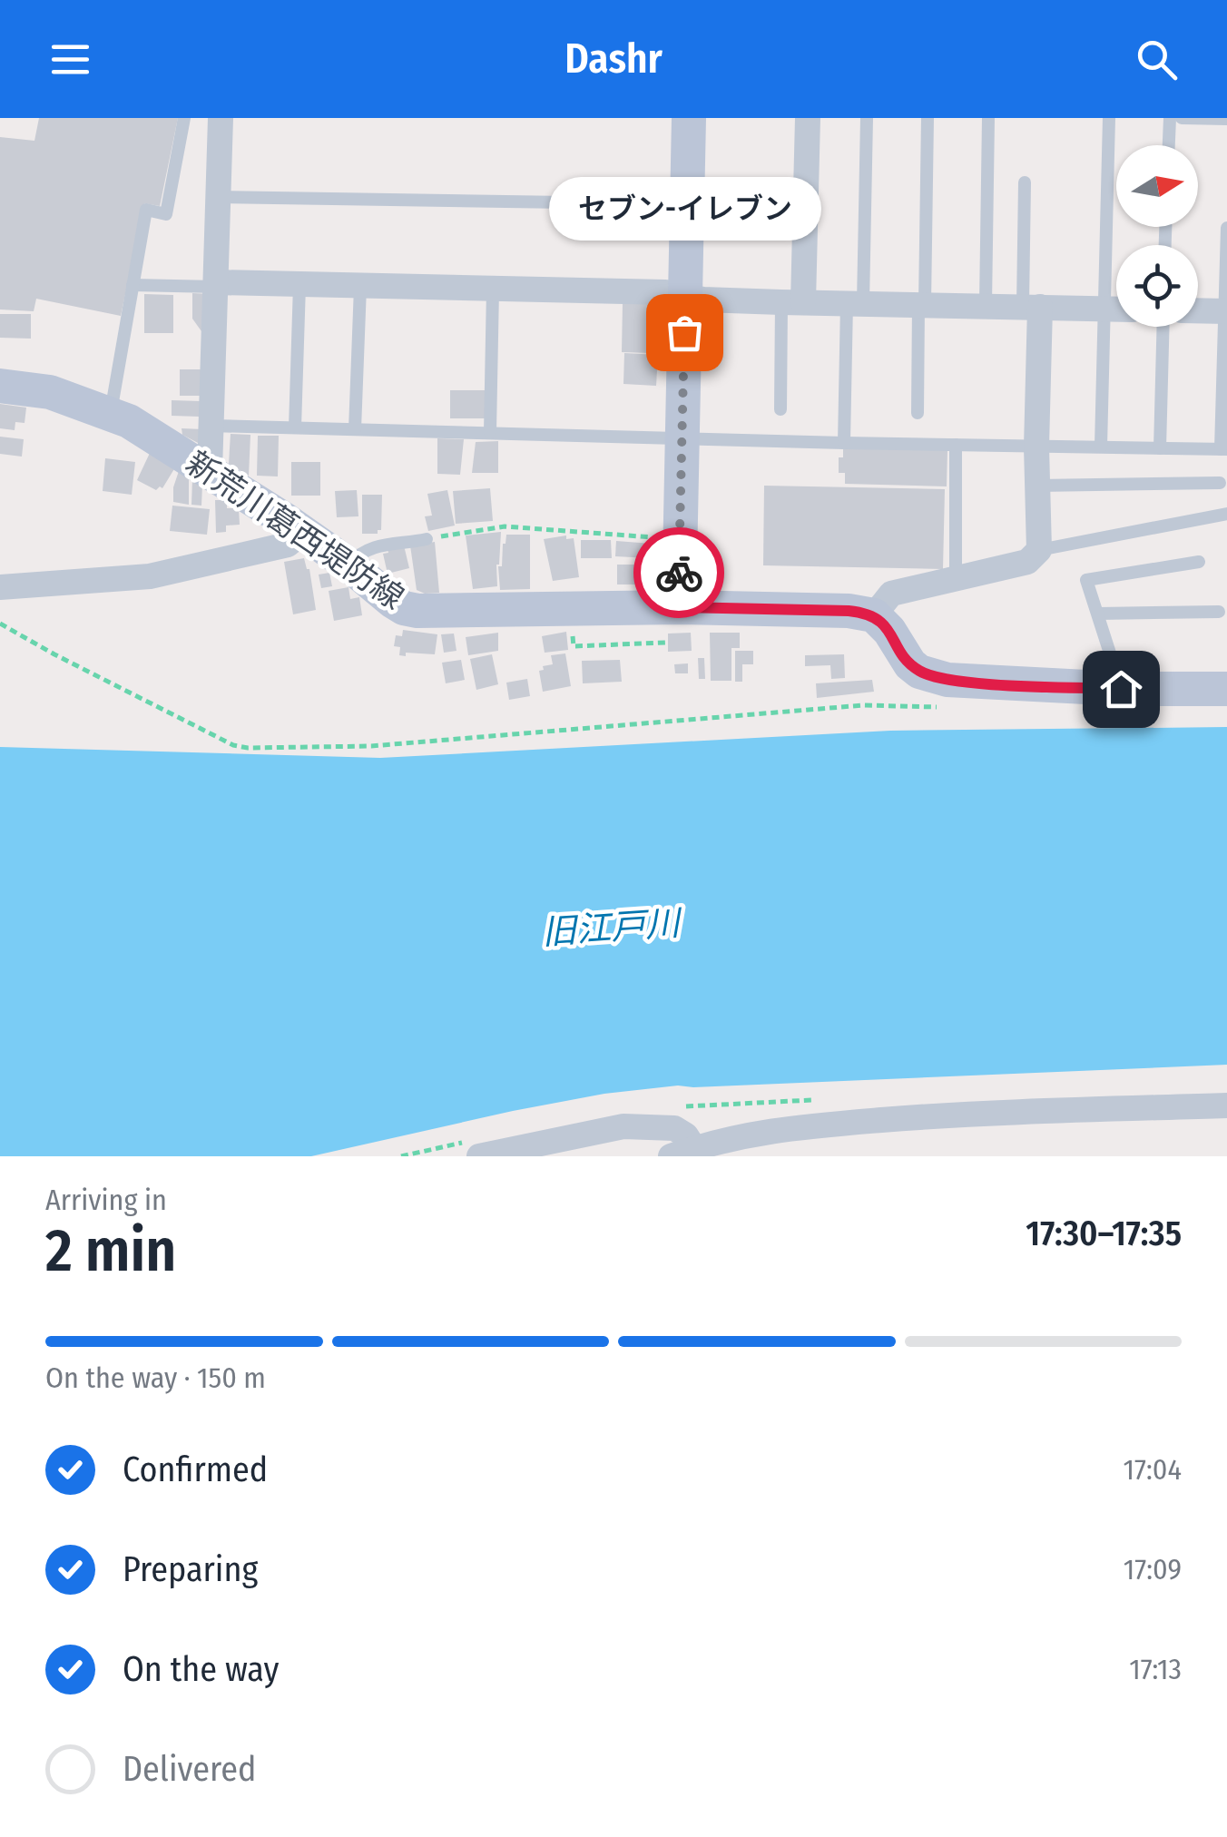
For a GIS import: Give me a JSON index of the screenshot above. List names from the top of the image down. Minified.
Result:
{"streets":{"main road":["新荒川葛西堤防線"]},"water":["旧江戸川"],"places":["セブン-イレブン"],"north":"right","page":{"header":"Dashr","bubble":"セブン-イレブン","heading":["2 min","Arriving in","17:30–17:35"],"bar":"On the way · 150 m","list":[["Confirmed","17:04"],["Preparing","17:09"],["On the way","17:13"],"Delivered"]}}
